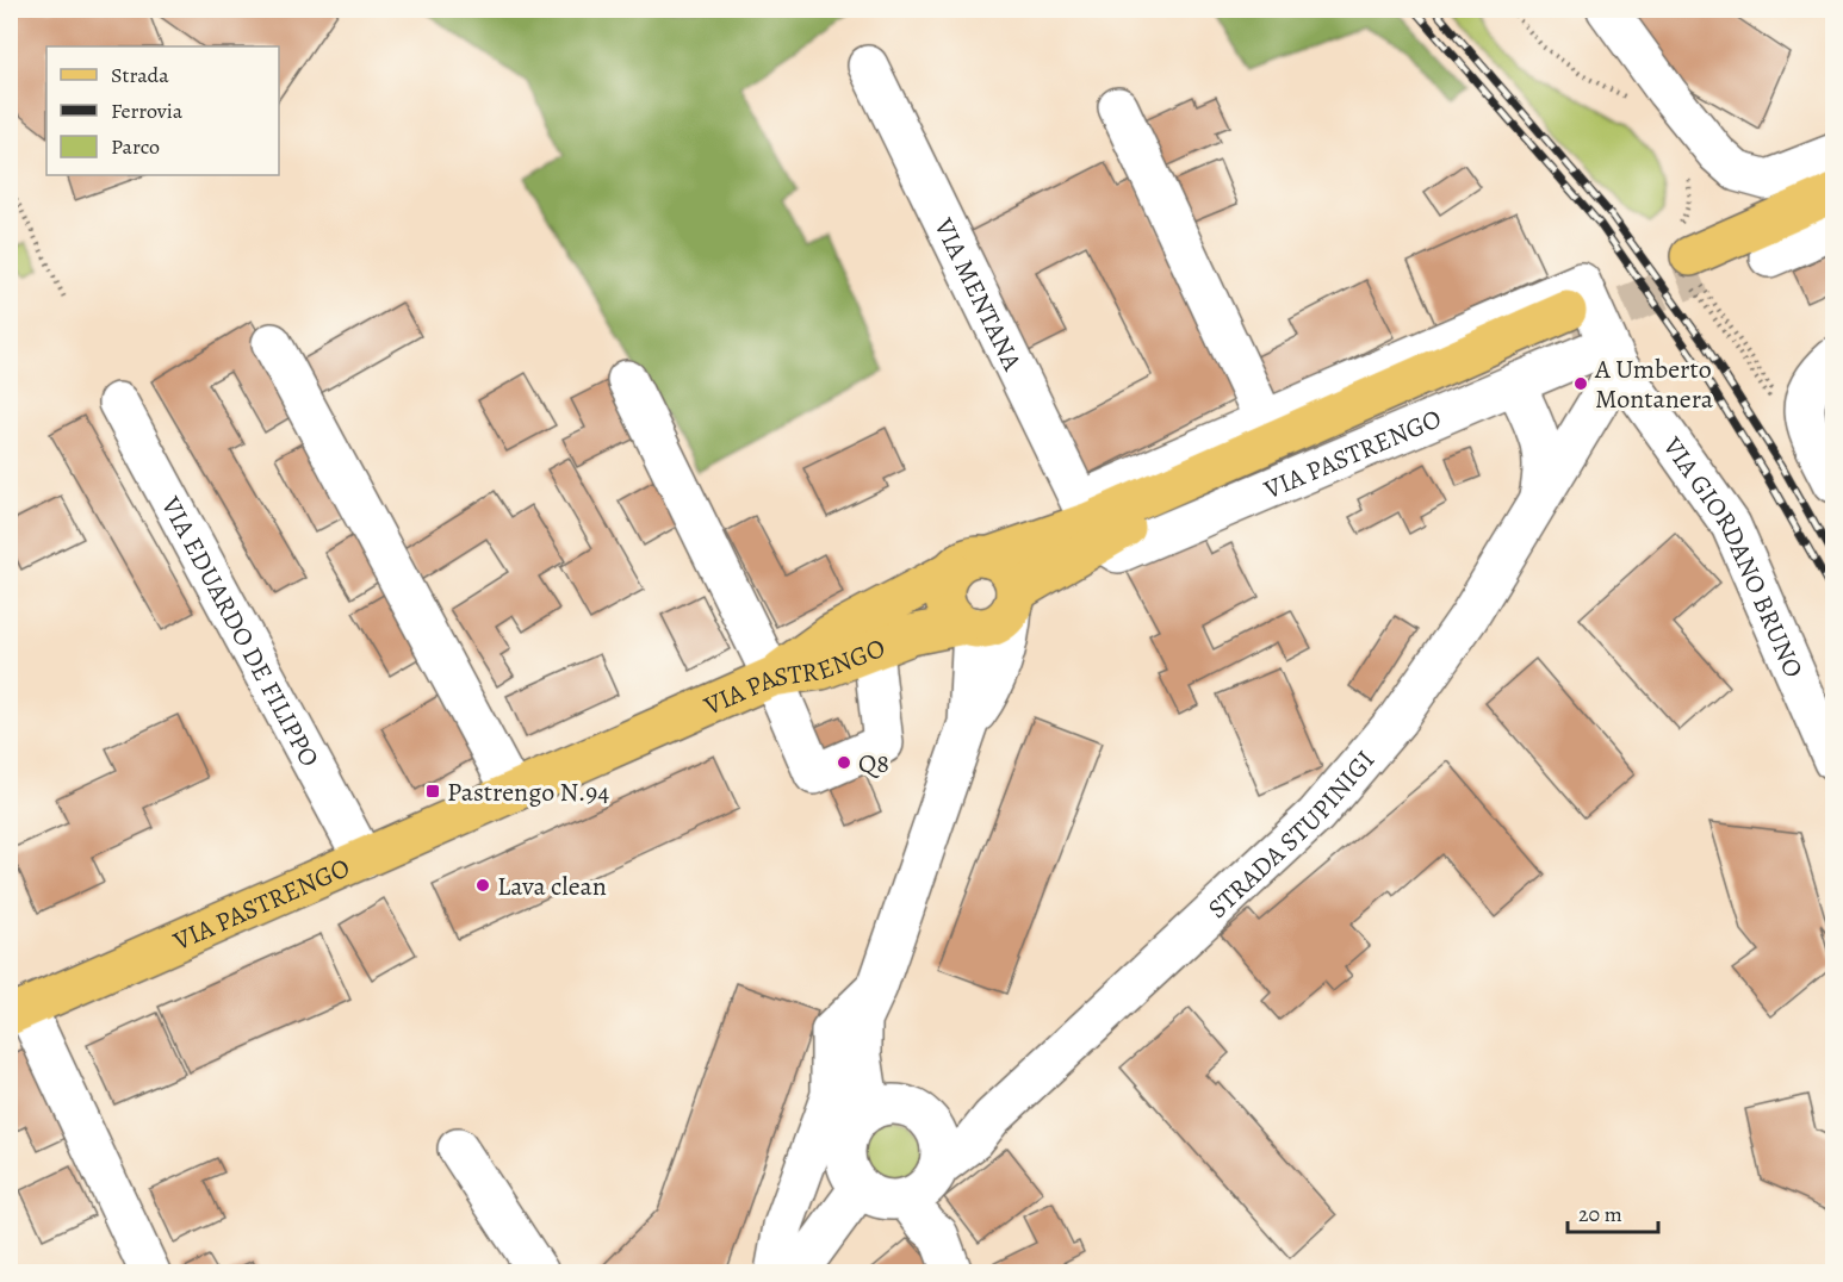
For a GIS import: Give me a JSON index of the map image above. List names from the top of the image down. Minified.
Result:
{"streets":{"main road":["VIA PASTRENGO"],"street":["VIA MENTANA","VIA GIORDANO BRUNO","VIA EDUARDO DE FILIPPO","STRADA STUPINIGI"]},"crossings":[["VIA MENTANA","VIA PASTRENGO"],["VIA PASTRENGO","VIA GIORDANO BRUNO"],["VIA PASTRENGO","VIA EDUARDO DE FILIPPO"],["VIA PASTRENGO","STRADA STUPINIGI"],["VIA GIORDANO BRUNO","STRADA STUPINIGI"]],"places":{"other":["A Umberto Montanera","Q8","Lava clean"],"transit":["Pastrengo N.94"]},"legend":["Strada","Ferrovia","Parco"],"scale_bar":"20 m"}
